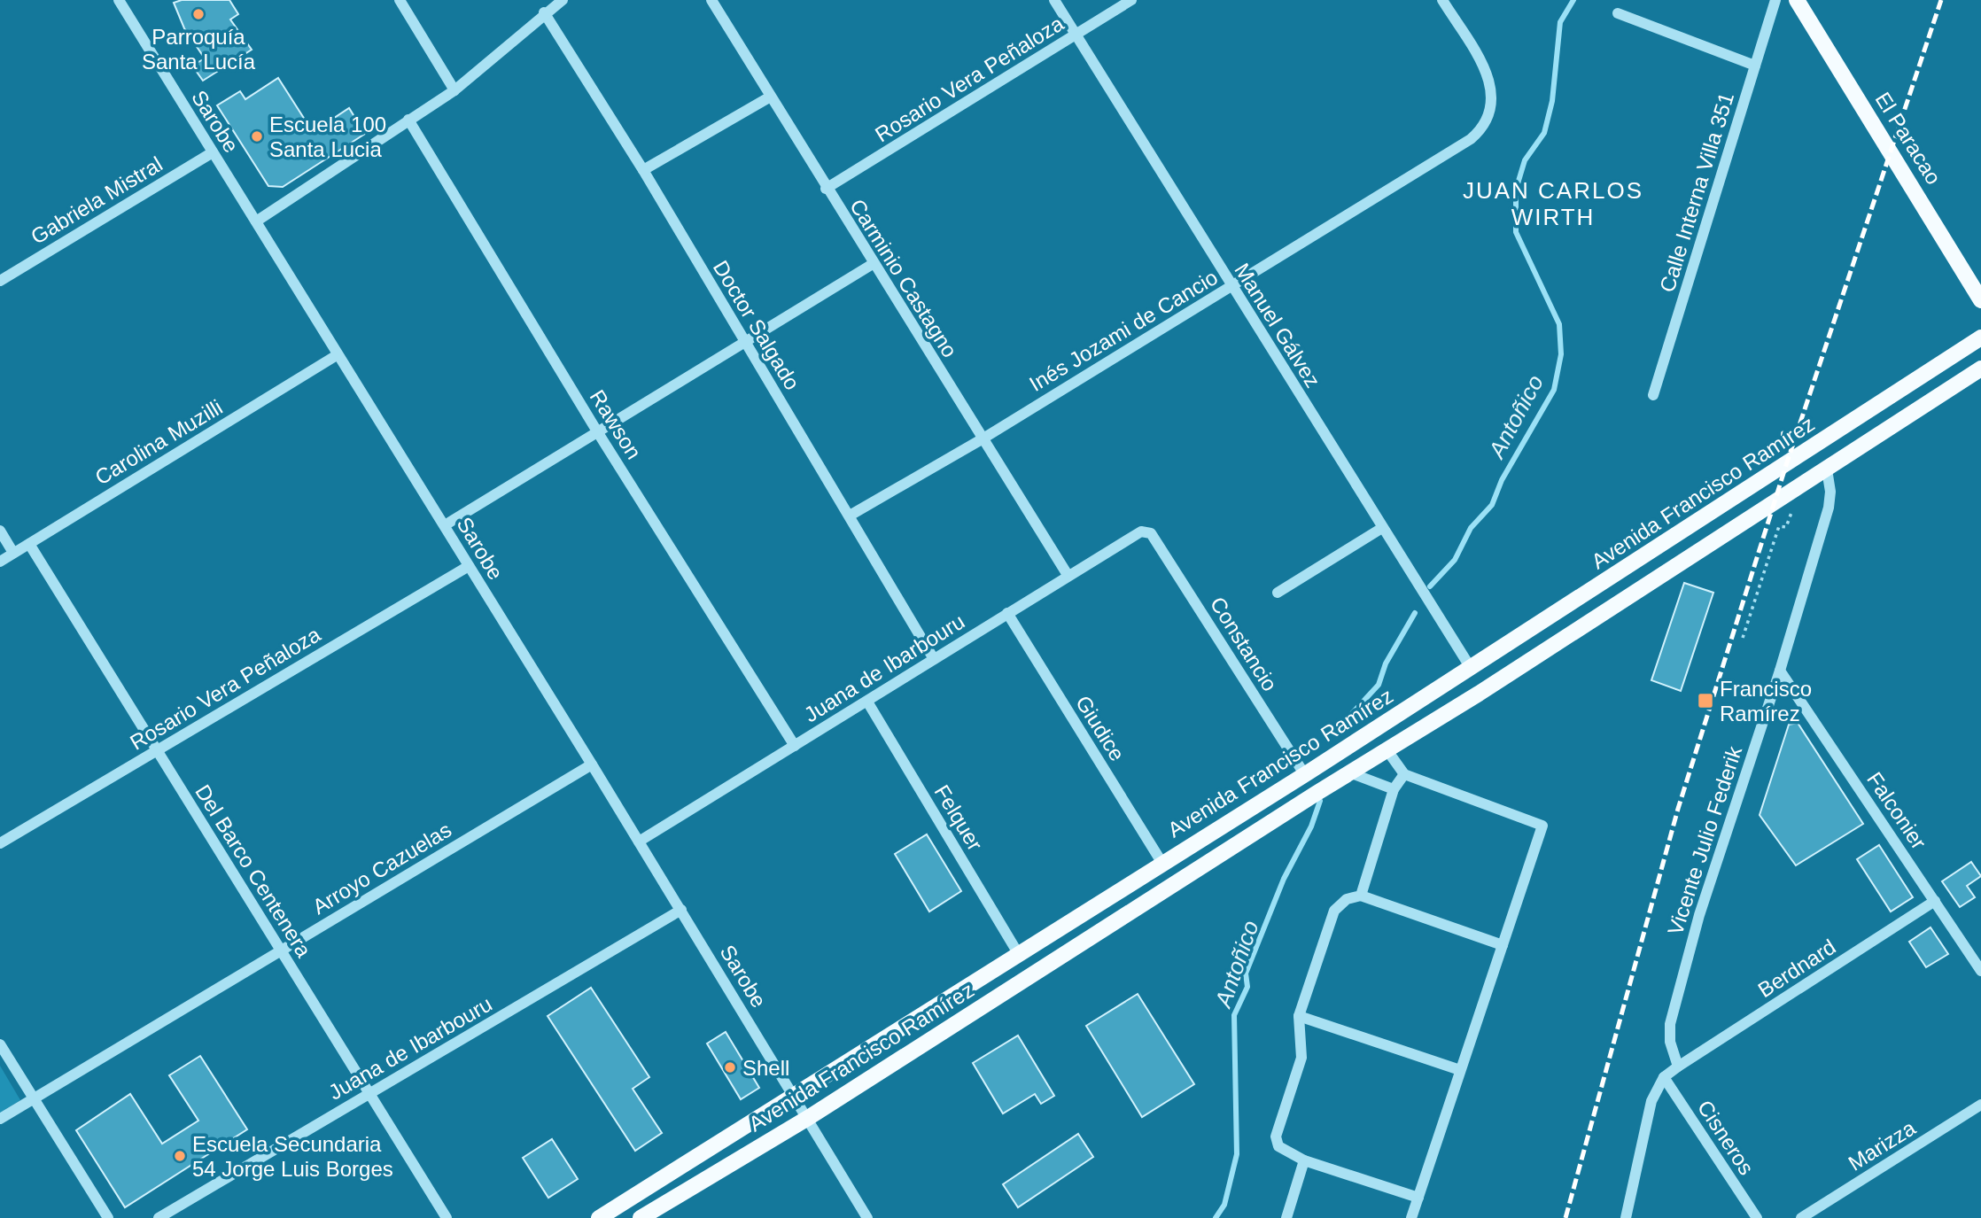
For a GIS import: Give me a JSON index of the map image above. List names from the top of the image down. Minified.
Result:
{"streets":{"main road":["El Paracao","Avenida Francisco Ramírez"],"street":["Rosario Vera Peñaloza","Sarobe","Calle Interna Villa 351","Gabriela Mistral","Carminio Castagno","Doctor Salgado","Manuel Gálvez","Inés Jozami de Cancio","Rawson","Carolina Muzilli","Constancio","Juana de Ibarbouru","Giudice","Falconier","Felquer","Vicente Julio Federik","Arroyo Cazuelas","Del Barco Centenera","Berdnard","Cisneros","Marizza"]},"crossings":[["Rosario Vera Peñaloza","Sarobe"],["Rosario Vera Peñaloza","Carminio Castagno"],["Rosario Vera Peñaloza","Manuel Gálvez"],["Rosario Vera Peñaloza","Del Barco Centenera"],["Sarobe","Gabriela Mistral"],["Sarobe","Carolina Muzilli"],["Sarobe","Avenida Francisco Ramírez"],["Sarobe","Juana de Ibarbouru"],["Sarobe","Arroyo Cazuelas"],["Carminio Castagno","Inés Jozami de Cancio"],["Carminio Castagno","Juana de Ibarbouru"],["Doctor Salgado","Inés Jozami de Cancio"],["Doctor Salgado","Juana de Ibarbouru"],["Manuel Gálvez","Inés Jozami de Cancio"],["Manuel Gálvez","Avenida Francisco Ramírez"],["Rawson","Juana de Ibarbouru"],["Carolina Muzilli","Del Barco Centenera"],["Avenida Francisco Ramírez","Constancio"],["Avenida Francisco Ramírez","Giudice"],["Avenida Francisco Ramírez","Felquer"],["Avenida Francisco Ramírez","Vicente Julio Federik"],["Constancio","Juana de Ibarbouru"],["Juana de Ibarbouru","Giudice"],["Juana de Ibarbouru","Felquer"],["Juana de Ibarbouru","Del Barco Centenera"],["Falconier","Vicente Julio Federik"],["Falconier","Berdnard"],["Vicente Julio Federik","Berdnard"],["Arroyo Cazuelas","Del Barco Centenera"]],"districts":["JUAN CARLOS WIRTH"],"water":["Antoñico"],"places":{"other":["Parroquía Santa Lucía","Escuela 100 Santa Lucia","Shell","Escuela Secundaria 54 Jorge Luis Borges"],"transit":["Francisco Ramírez"]}}
